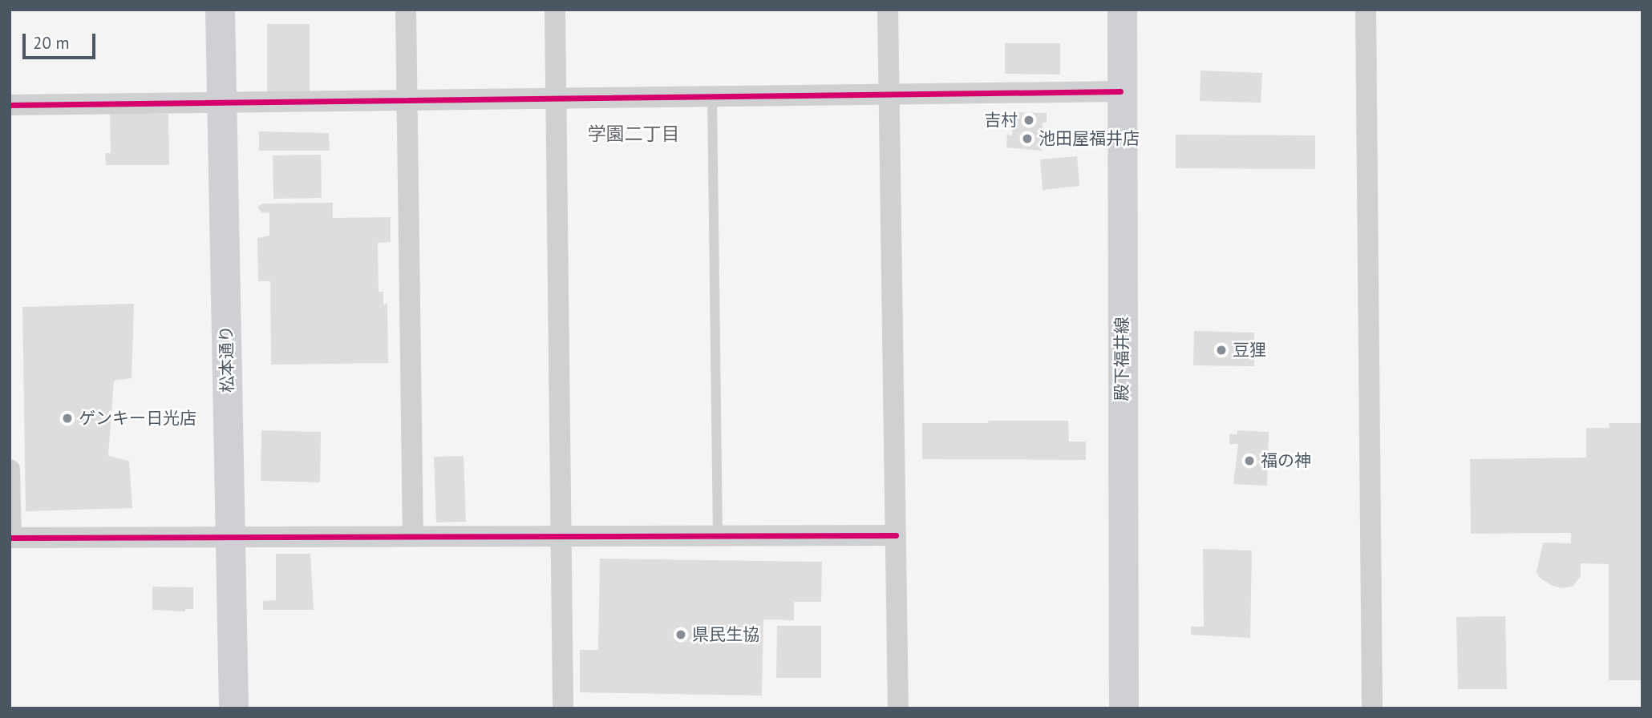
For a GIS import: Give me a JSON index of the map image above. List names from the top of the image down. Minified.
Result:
{"streets":{"street":["松本通り","殿下福井線"]},"districts":["学園二丁目"],"places":["吉村","池田屋福井店","豆狸","ゲンキー日光店","福の神","県民生協"],"scale_bar":"20 m"}
